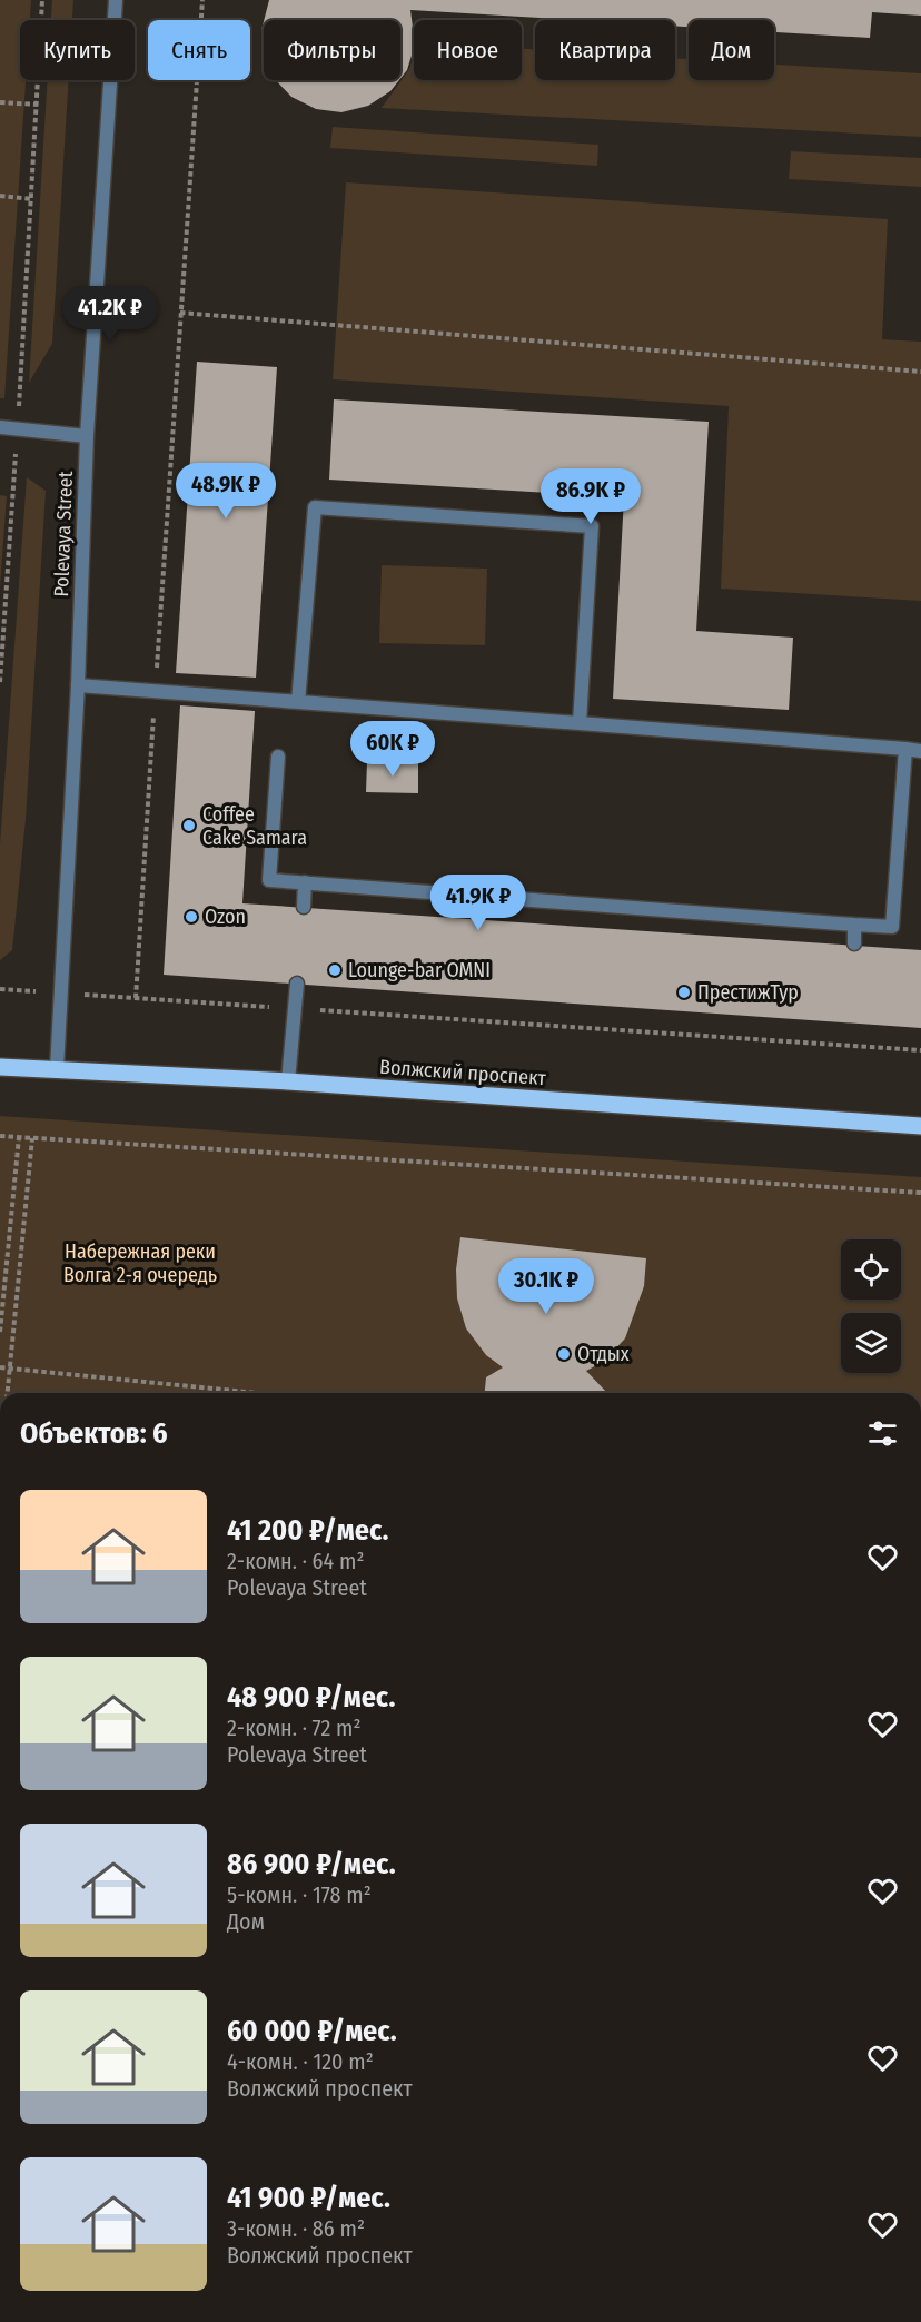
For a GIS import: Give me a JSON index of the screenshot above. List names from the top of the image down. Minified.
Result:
{"streets":{"main road":["Волжский проспект"],"street":["Polevaya Street"]},"crossings":[["Polevaya Street","Волжский проспект"]],"parks":["Набережная реки Волга 2-я очередь"],"places":["Coffee Cake Samara","Ozon","Lounge-bar OMNI","ПрестижТур","Отдых"],"page":{"chip":["Купить","Снять","Фильтры","Новое","Квартира","Дом"],"price":["41.2K ₽","48.9K ₽","86.9K ₽","60K ₽","41.9K ₽","30.1K ₽"],"heading":"Объектов: 6","list":[{"name":"41 200 ₽/мес.","note":"2-комн. · 64 m² · Polevaya Street"},{"name":"48 900 ₽/мес.","note":"2-комн. · 72 m² · Polevaya Street"},{"name":"86 900 ₽/мес.","note":"5-комн. · 178 m² · Дом"},{"name":"60 000 ₽/мес.","note":"4-комн. · 120 m² · Волжский проспект"},{"name":"41 900 ₽/мес.","note":"3-комн. · 86 m² · Волжский проспект"}]}}
